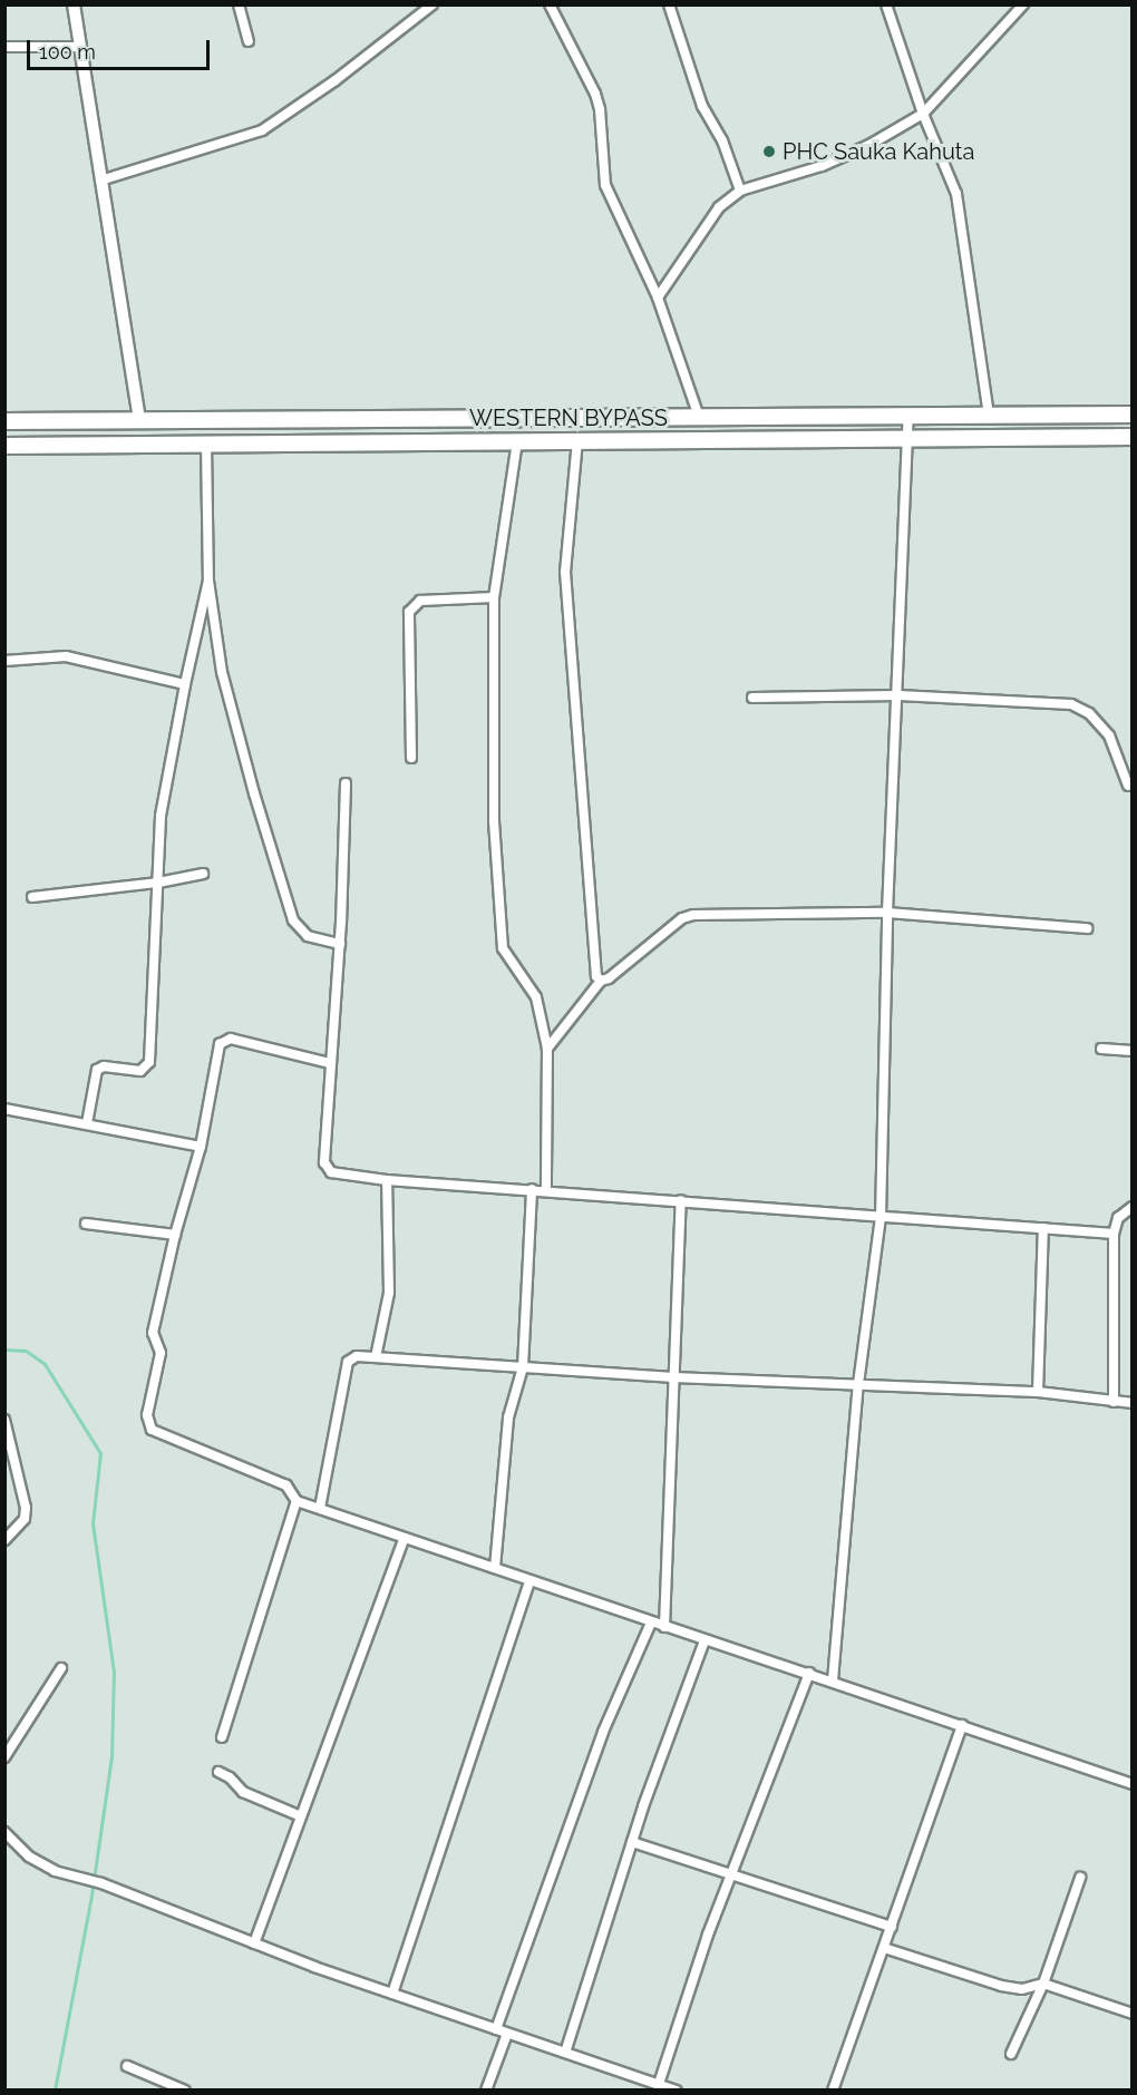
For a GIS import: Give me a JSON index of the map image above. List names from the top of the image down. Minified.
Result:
{"streets":{"main road":["WESTERN BYPASS"]},"places":["PHC Sauka Kahuta"],"scale_bar":"100 m"}
